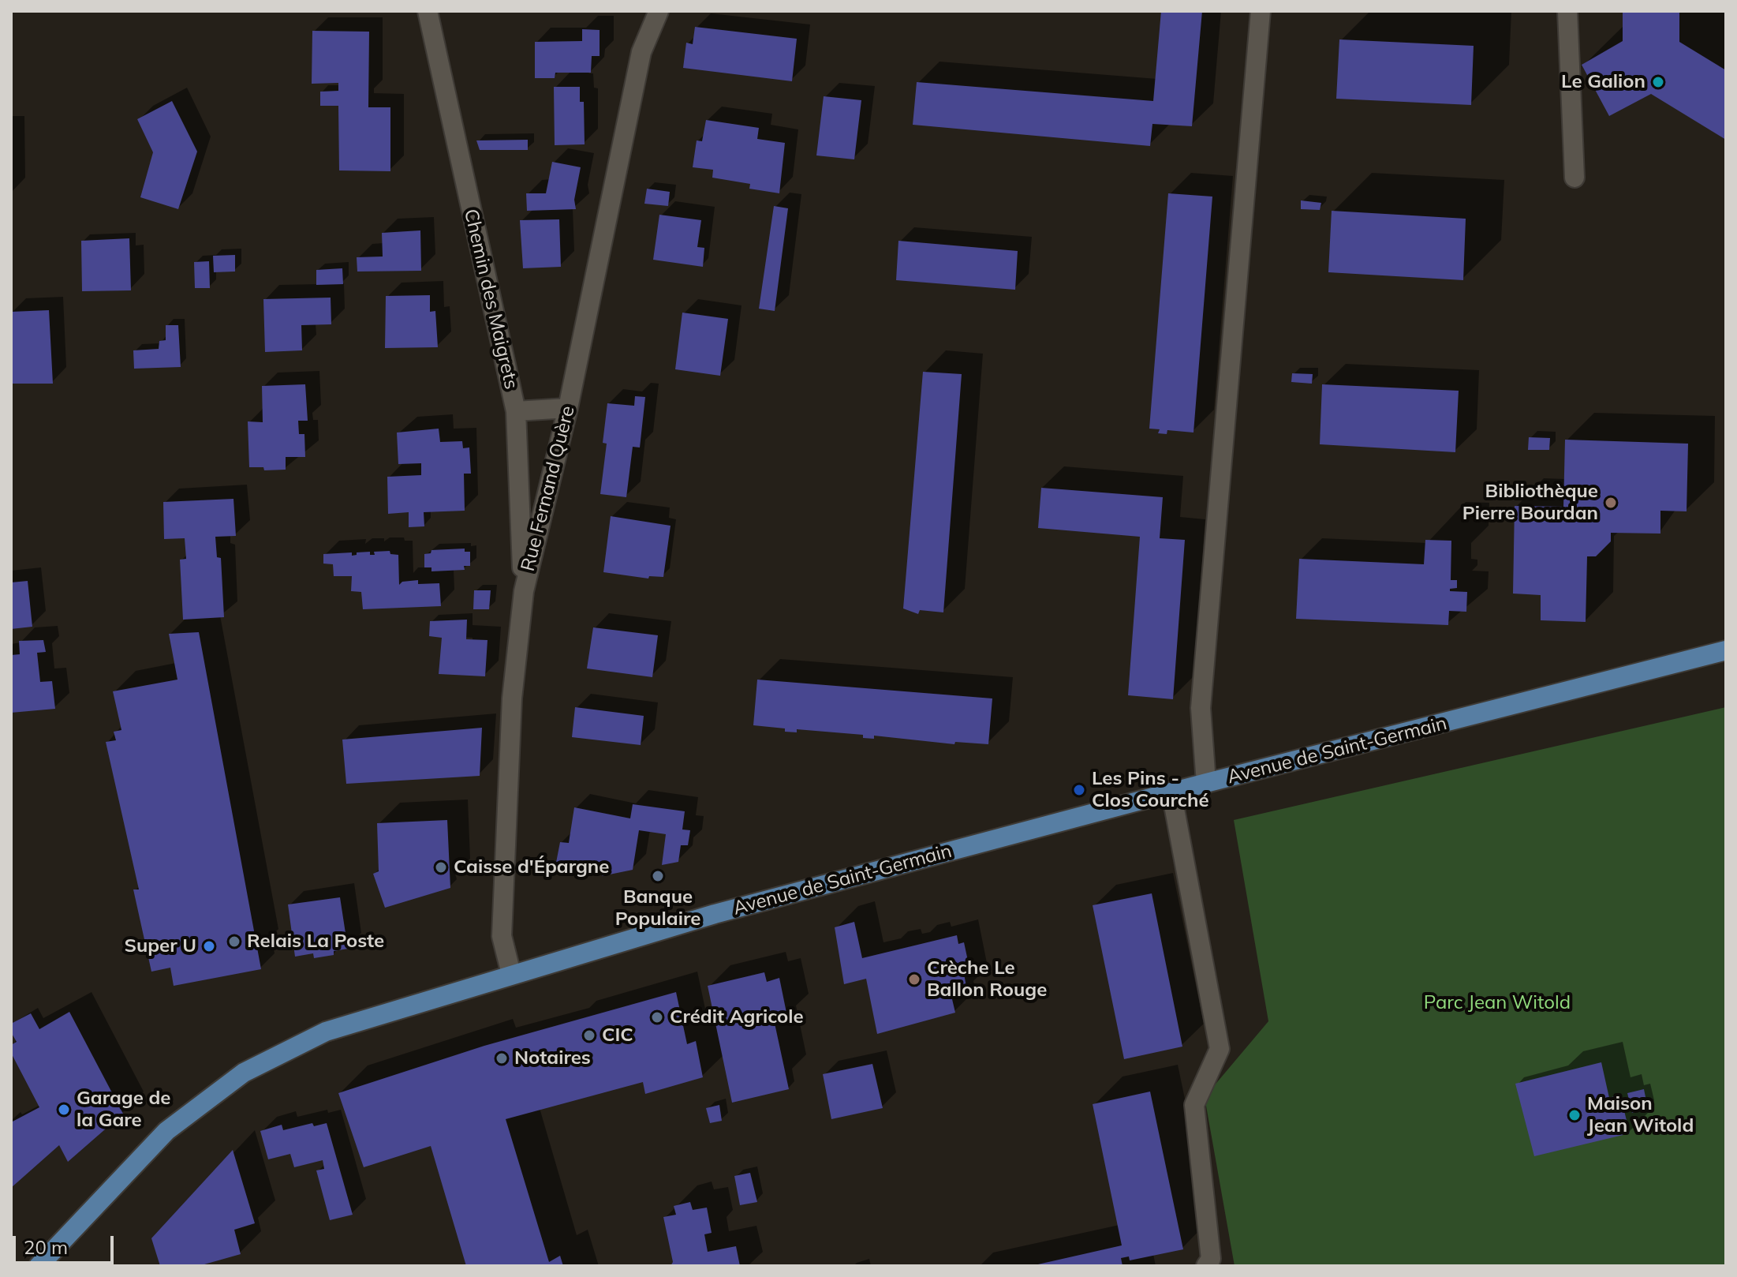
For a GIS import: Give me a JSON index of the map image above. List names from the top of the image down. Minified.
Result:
{"streets":{"main road":["Avenue de Saint-Germain"],"street":["Chemin des Maigrets","Rue Fernand Quère"]},"crossings":[["Chemin des Maigrets","Rue Fernand Quère"],["Rue Fernand Quère","Avenue de Saint-Germain"]],"parks":["Parc Jean Witold"],"places":["Le Galion","Bibliothèque Pierre Bourdan","Les Pins - Clos Courché","Caisse d'Épargne","Banque Populaire","Relais La Poste","Super U","Crèche Le Ballon Rouge","Crédit Agricole","CIC","Notaires","Garage de la Gare","Maison Jean Witold"],"scale_bar":"20 m"}
